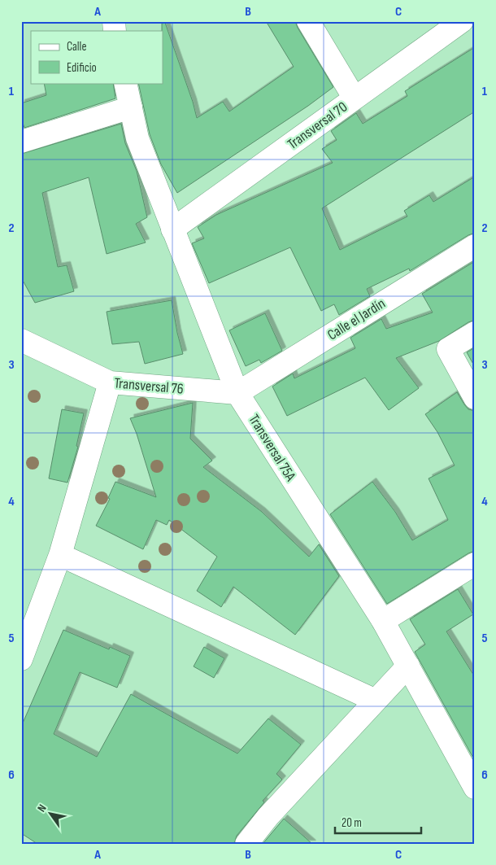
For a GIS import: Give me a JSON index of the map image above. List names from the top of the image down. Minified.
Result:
{"streets":{"street":["Transversal 70","Calle el Jardín","Transversal 76","Transversal 75A"]},"crossings":[["Transversal 70","Transversal 75A"],["Calle el Jardín","Transversal 76"],["Calle el Jardín","Transversal 75A"],["Transversal 76","Transversal 75A"]],"legend":["Calle","Edificio"],"scale_bar":"20 m","north":"top left","grid":{"columns":["A","B","C"],"rows":["1","2","3","4","5","6"]}}
